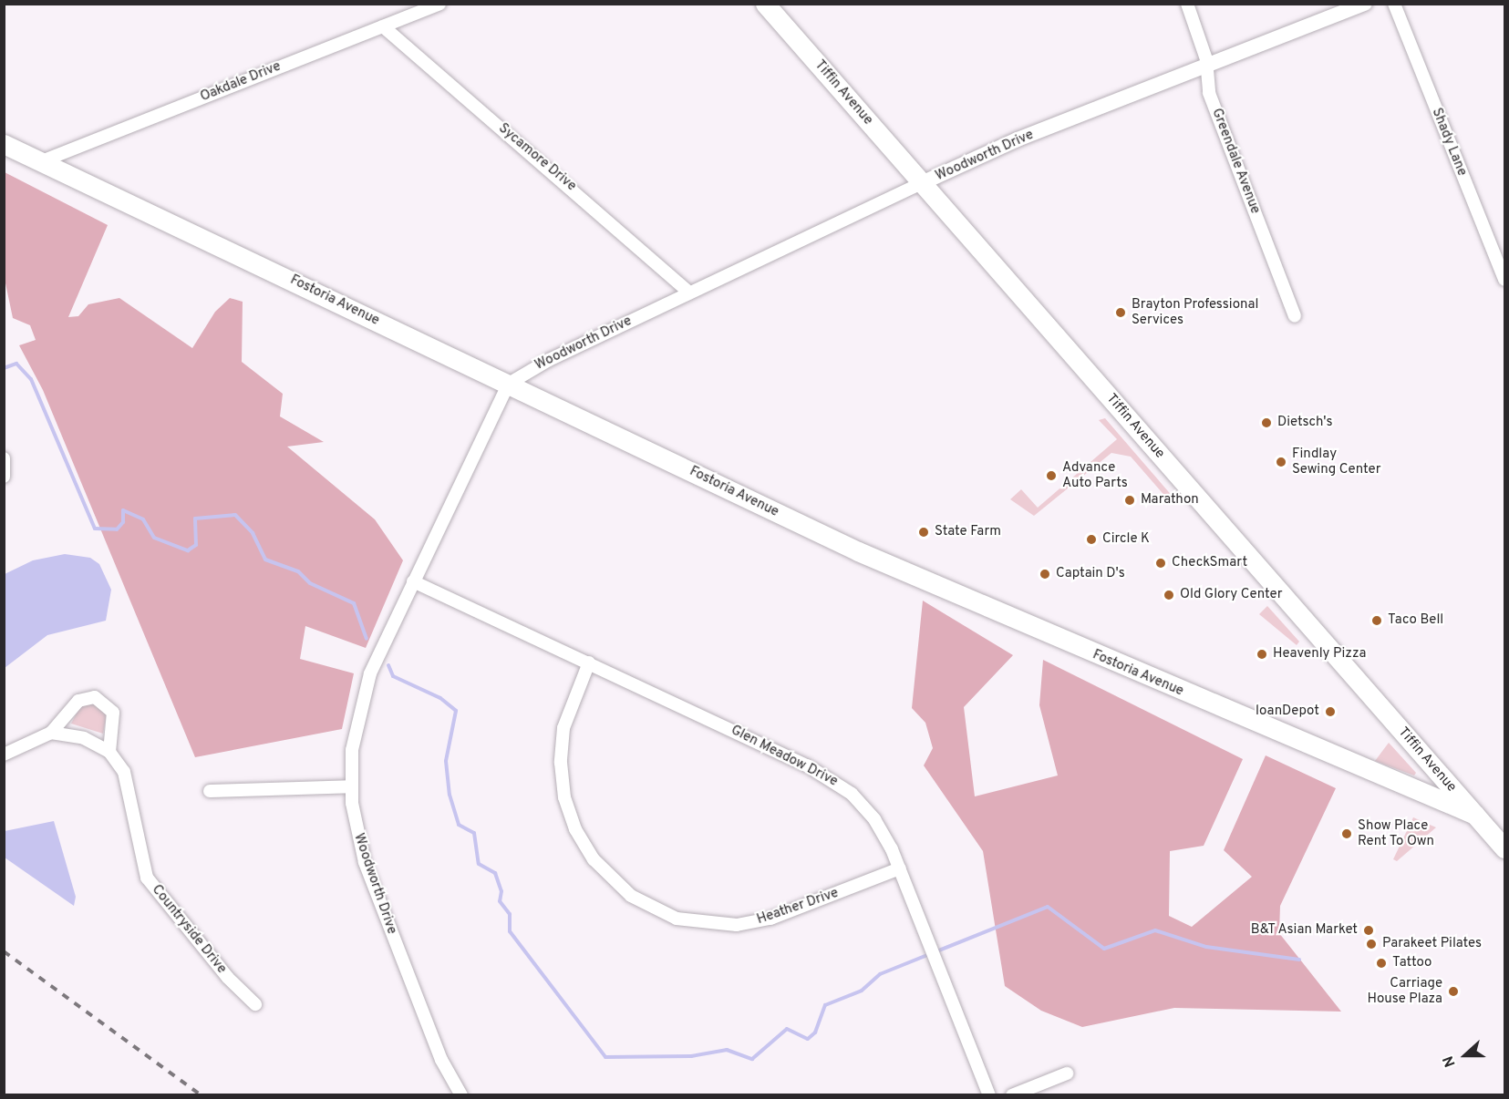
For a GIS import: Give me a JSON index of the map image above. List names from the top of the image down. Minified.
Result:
{"streets":{"main road":["Tiffin Avenue","Fostoria Avenue"],"street":["Oakdale Drive","Shady Lane","Woodworth Drive","Sycamore Drive","Greendale Avenue","Glen Meadow Drive","Heather Drive","Countryside Drive"]},"crossings":[["Oakdale Drive","Sycamore Drive"],["Oakdale Drive","Fostoria Avenue"],["Tiffin Avenue","Woodworth Drive"],["Tiffin Avenue","Fostoria Avenue"],["Woodworth Drive","Sycamore Drive"],["Woodworth Drive","Greendale Avenue"],["Woodworth Drive","Fostoria Avenue"],["Woodworth Drive","Glen Meadow Drive"],["Glen Meadow Drive","Heather Drive"]],"places":["Brayton Professional Services","Dietsch's","Findlay Sewing Center","Advance Auto Parts","Marathon","State Farm","Circle K","CheckSmart","Captain D's","Old Glory Center","Taco Bell","Heavenly Pizza","loanDepot","Show Place Rent To Own","B&T Asian Market","Parakeet Pilates","Tattoo","Carriage House Plaza"],"north":"left"}
